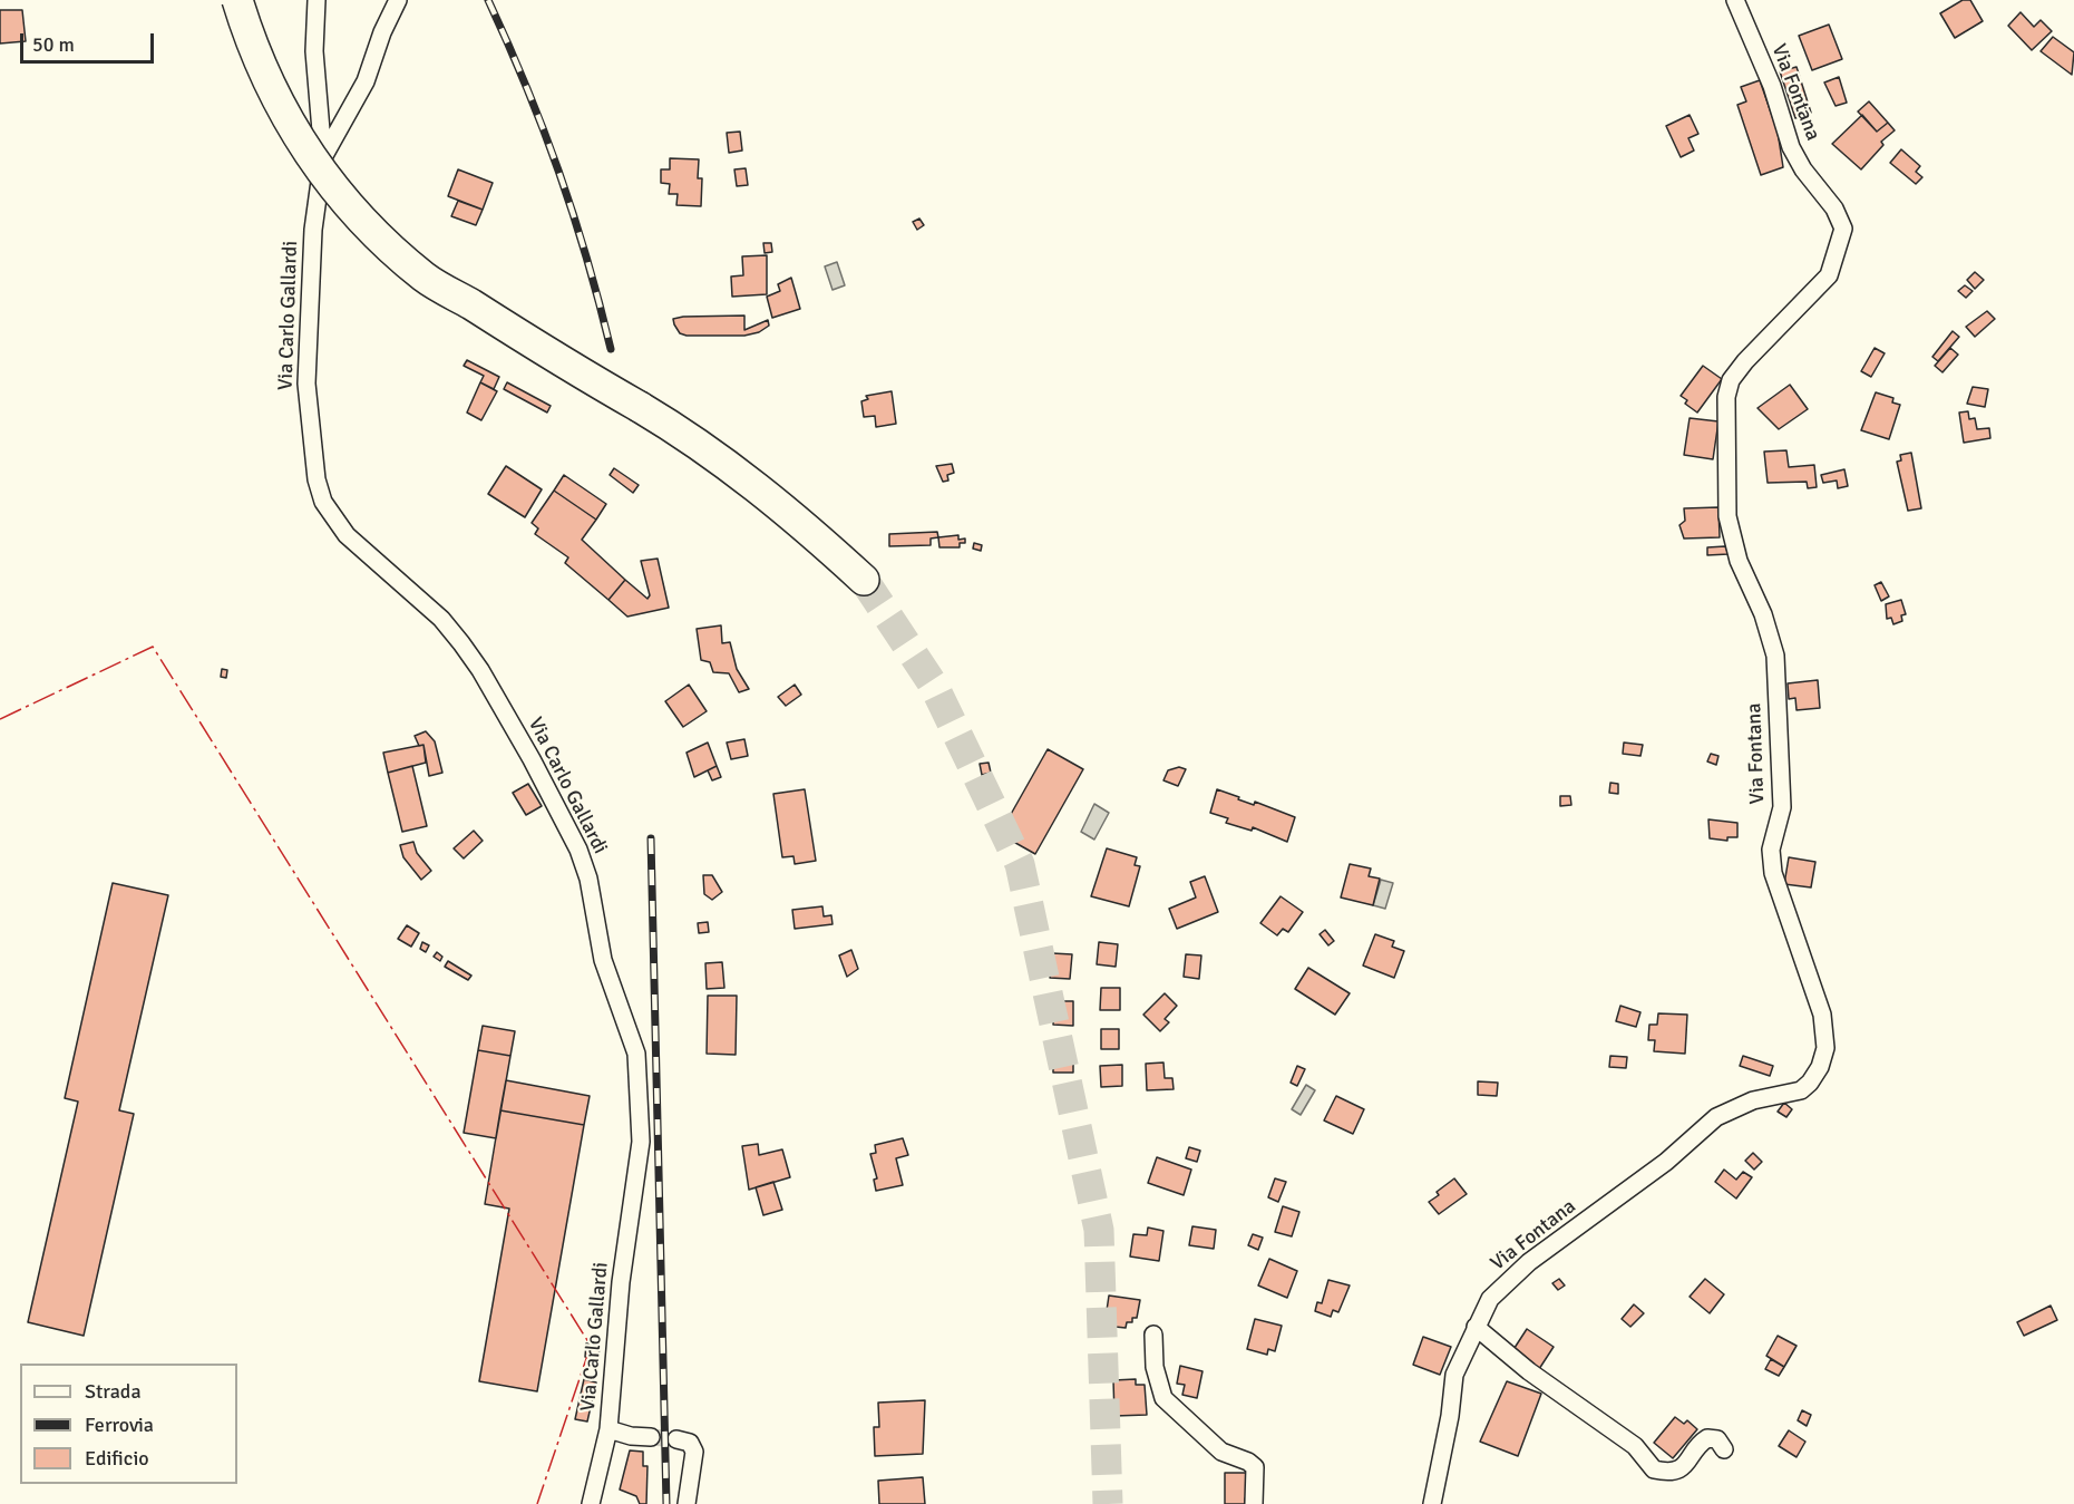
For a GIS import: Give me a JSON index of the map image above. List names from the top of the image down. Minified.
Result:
{"streets":{"street":["Via Fontana","Via Carlo Gallardi"]},"legend":["Strada","Ferrovia","Edificio"],"scale_bar":"50 m"}
